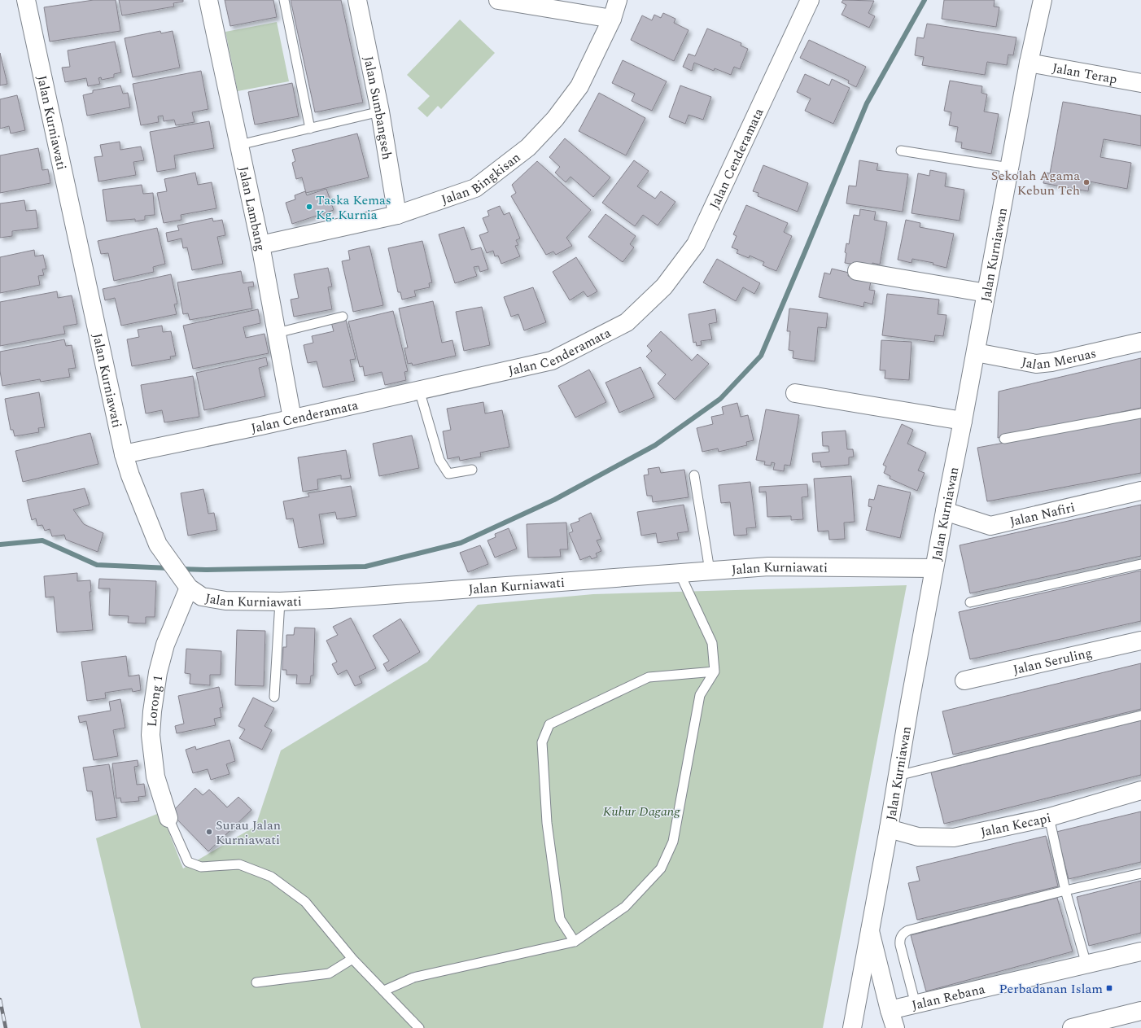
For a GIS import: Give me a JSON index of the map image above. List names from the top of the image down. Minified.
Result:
{"streets":{"street":["Jalan Terap","Jalan Sumbangseh","Jalan Kurniawati","Jalan Cenderamata","Jalan Bingkisan","Jalan Lambang","Jalan Kurniawan","Jalan Meruas","Jalan Nafiri","Jalan Seruling","Lorong 1","Jalan Kecapi","Jalan Rebana"]},"crossings":[["Jalan Terap","Jalan Kurniawan"],["Jalan Sumbangseh","Jalan Bingkisan"],["Jalan Kurniawati","Jalan Cenderamata"],["Jalan Kurniawati","Jalan Kurniawan"],["Jalan Kurniawati","Lorong 1"],["Jalan Cenderamata","Jalan Lambang"],["Jalan Bingkisan","Jalan Lambang"],["Jalan Kurniawan","Jalan Meruas"],["Jalan Kurniawan","Jalan Nafiri"],["Jalan Kurniawan","Jalan Kecapi"]],"parks":["Kubur Dagang"],"places":{"other":["Sekolah Agama Kebun Teh","Taska Kemas Kg. Kurnia","Surau Jalan Kurniawati"],"transit":["Perbadanan Islam"]}}
